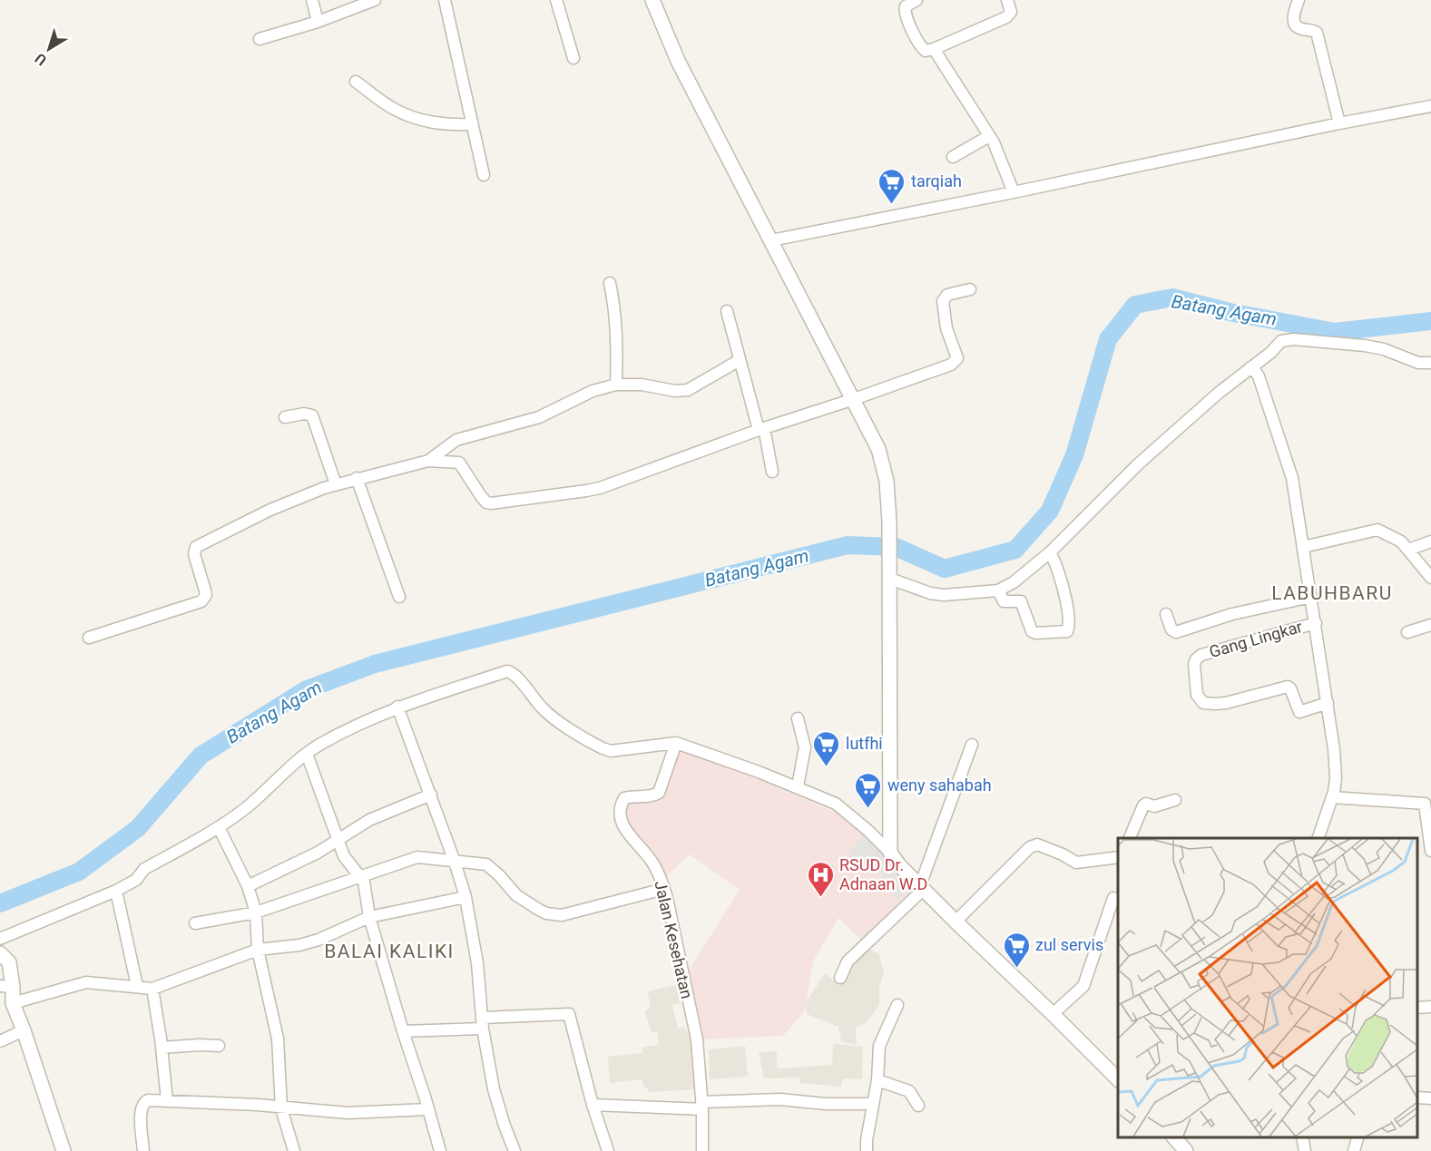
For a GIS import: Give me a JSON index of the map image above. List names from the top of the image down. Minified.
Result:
{"streets":{"street":["Gang Lingkar","Jalan Kesehatan"]},"districts":["LABUHBARU","BALAI KALIKI"],"water":["Batang Agam"],"places":{"supermarket":["tarqiah","lutfhi","weny sahabah","zul servis"],"hospital":["RSUD Dr. Adnaan W.D"]},"north":"bottom left"}
